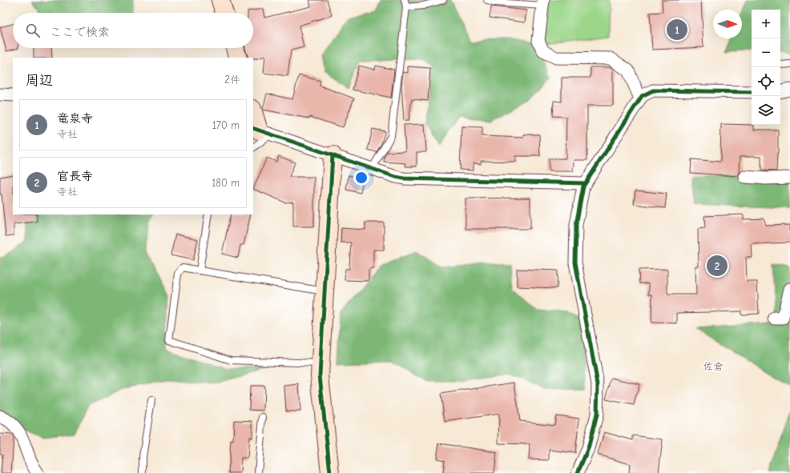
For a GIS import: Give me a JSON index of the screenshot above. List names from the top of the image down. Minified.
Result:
{"districts":["佐倉"],"north":"right","page":{"map_buttons":["+","−"],"search":"ここで検索","pins":["1","2"],"heading":["周辺","2件"],"list":[{"mark":"1","name":"竜泉寺","note":"寺社","value":"170 m"},{"mark":"2","name":"官長寺","note":"寺社","value":"180 m"}]}}
